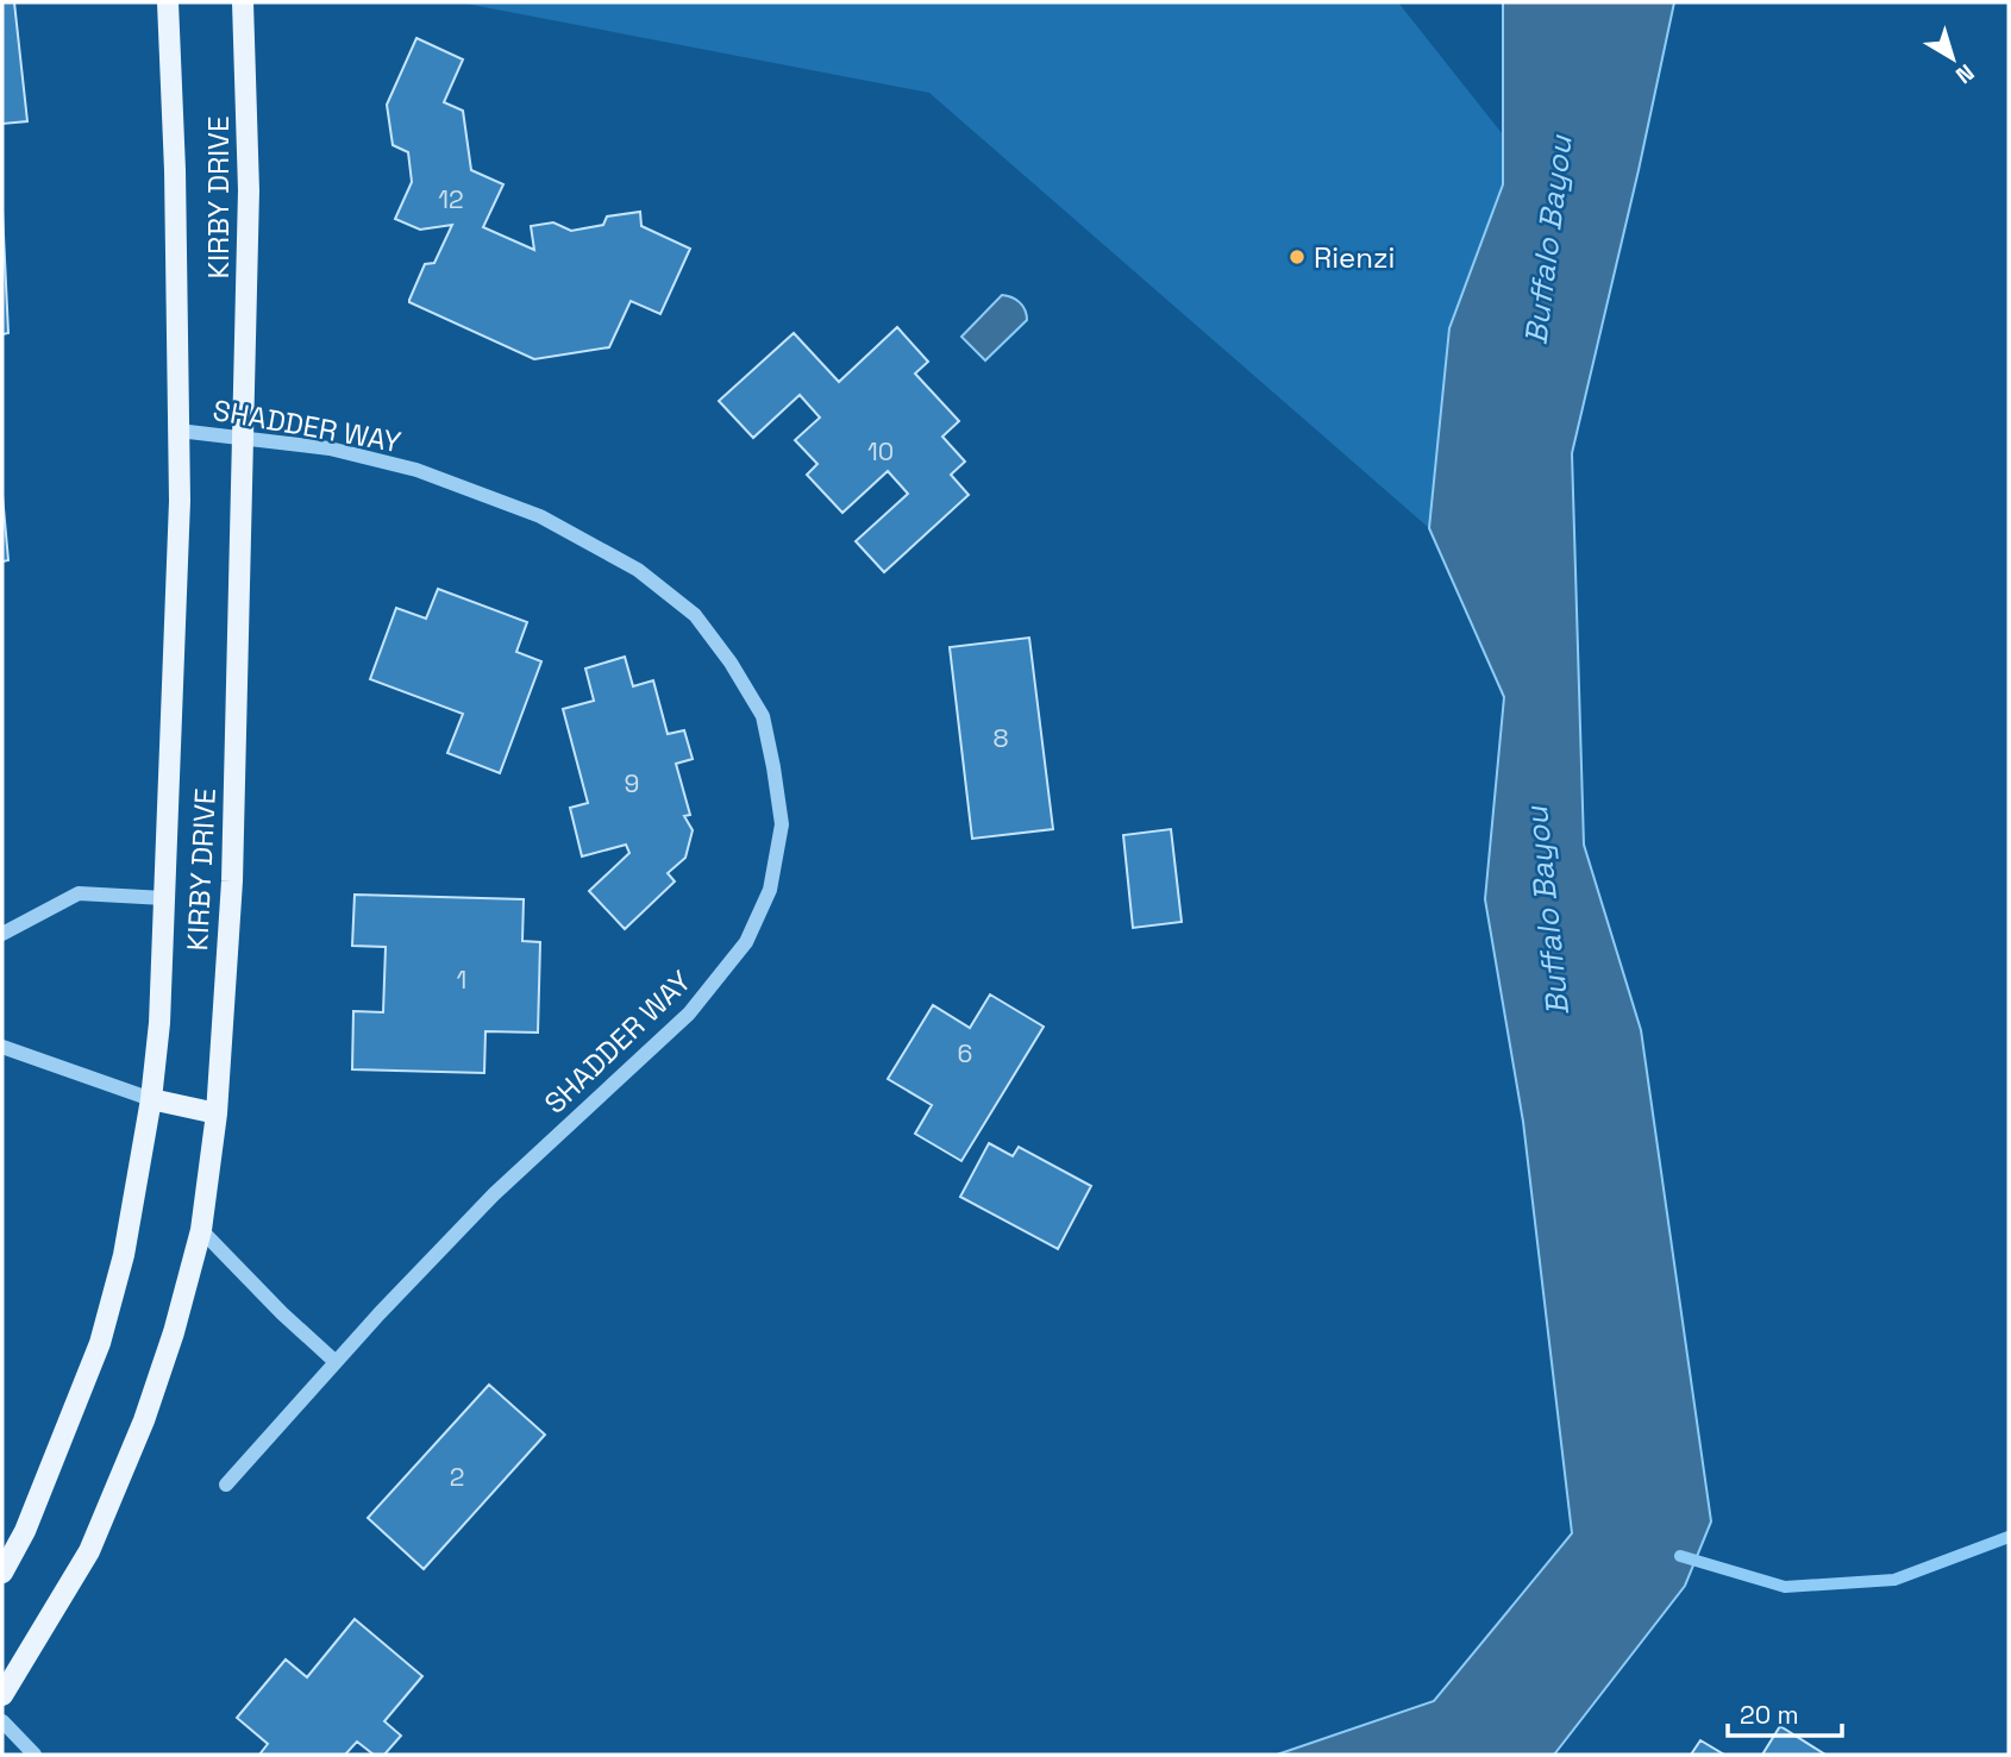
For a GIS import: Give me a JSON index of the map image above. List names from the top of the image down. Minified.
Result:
{"streets":{"main road":["KIRBY DRIVE"],"street":["SHADDER WAY"]},"crossings":[["KIRBY DRIVE","SHADDER WAY"]],"water":["Buffalo Bayou"],"places":["Rienzi"],"house_numbers":["12","10","8","9","1","6","2"],"scale_bar":"20 m","north":"bottom right"}
